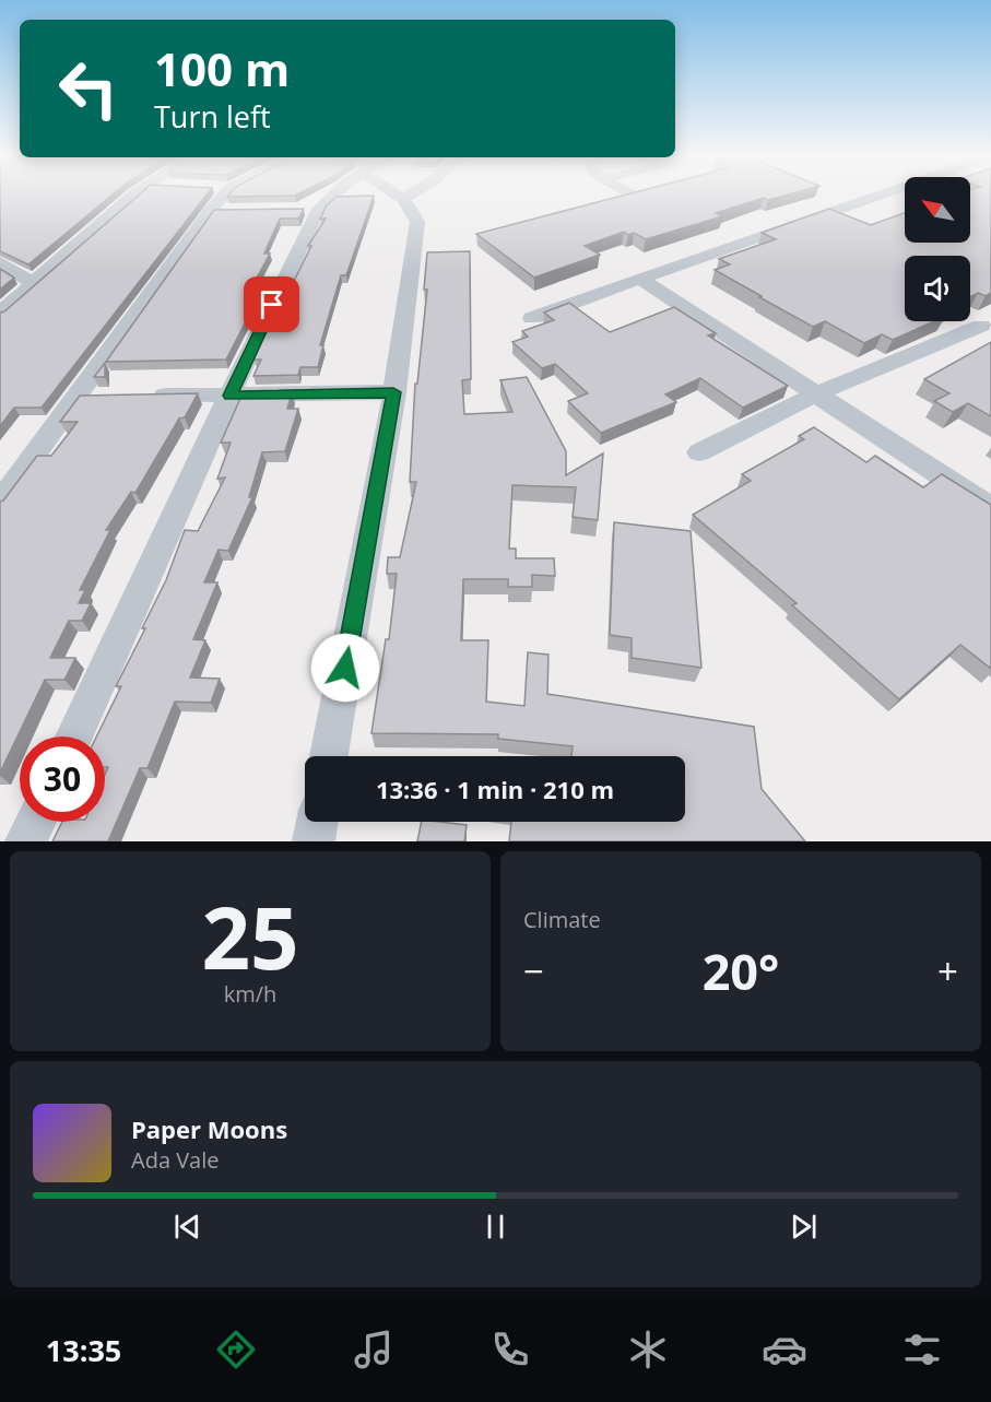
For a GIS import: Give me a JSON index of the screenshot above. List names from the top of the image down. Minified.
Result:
{"north":"top left","page":{"turn":["100 m","Turn left"],"limit":"30","trip":"13:36 · 1 min · 210 m","tile":[["25","km/h"],"Climate"],"heat":["−","20°","+"],"song":["Paper Moons","Ada Vale"],"tabs":"13:35"}}
